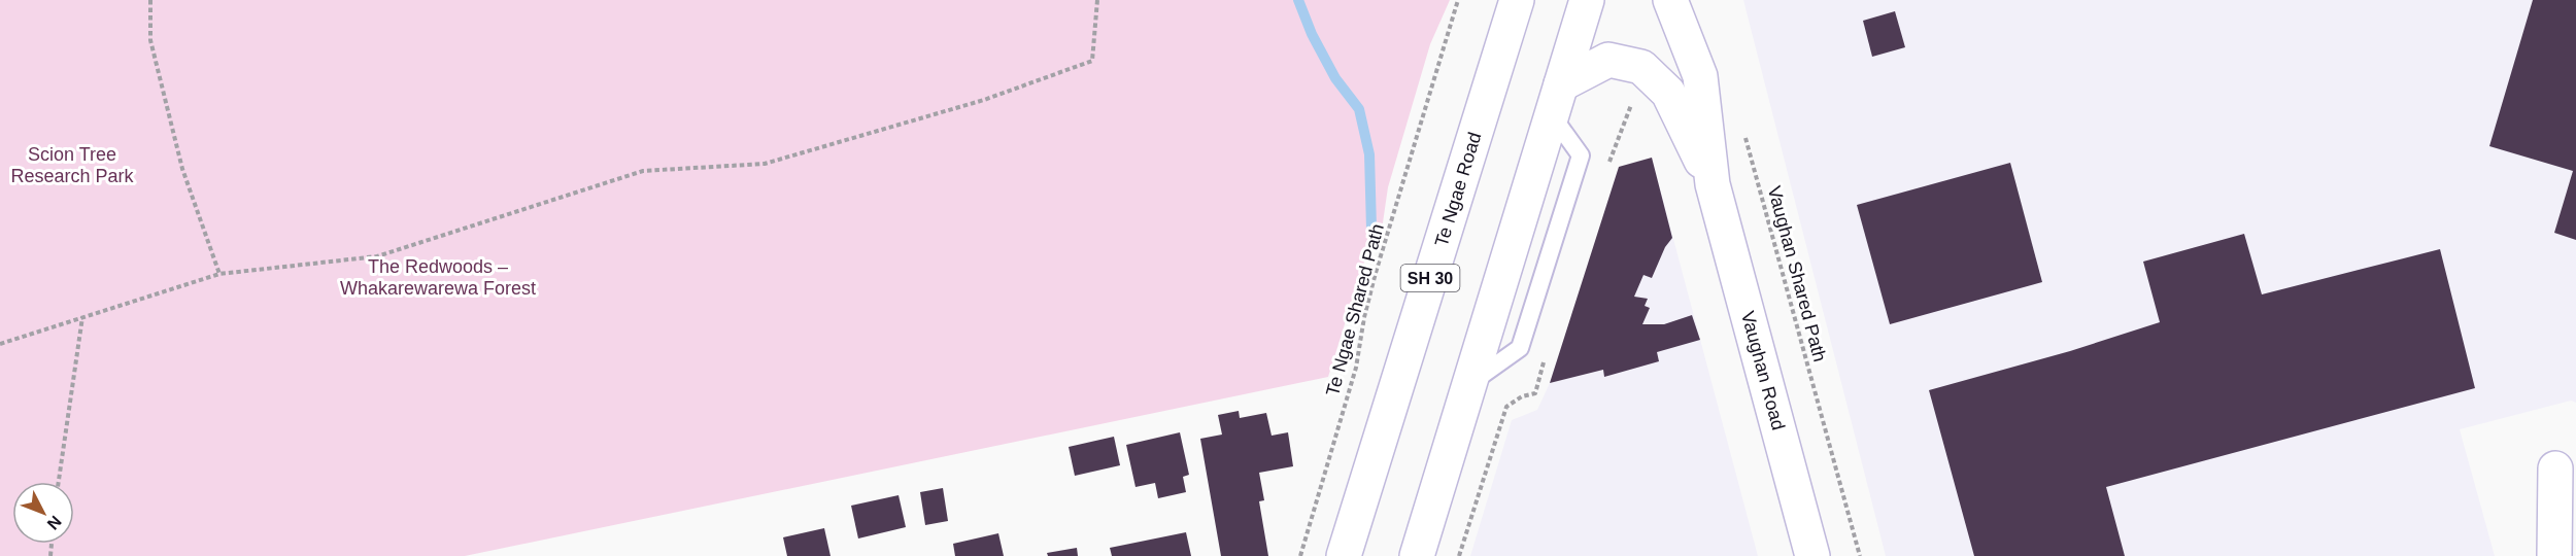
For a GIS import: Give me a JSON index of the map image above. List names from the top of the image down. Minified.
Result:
{"streets":{"main road":["Te Ngae Road","SH 30","Vaughan Road"],"path":["Vaughan Shared Path","Te Ngae Shared Path"]},"parks":["Scion Tree Research Park","The Redwoods – Whakarewarewa Forest"],"north":"bottom right"}
